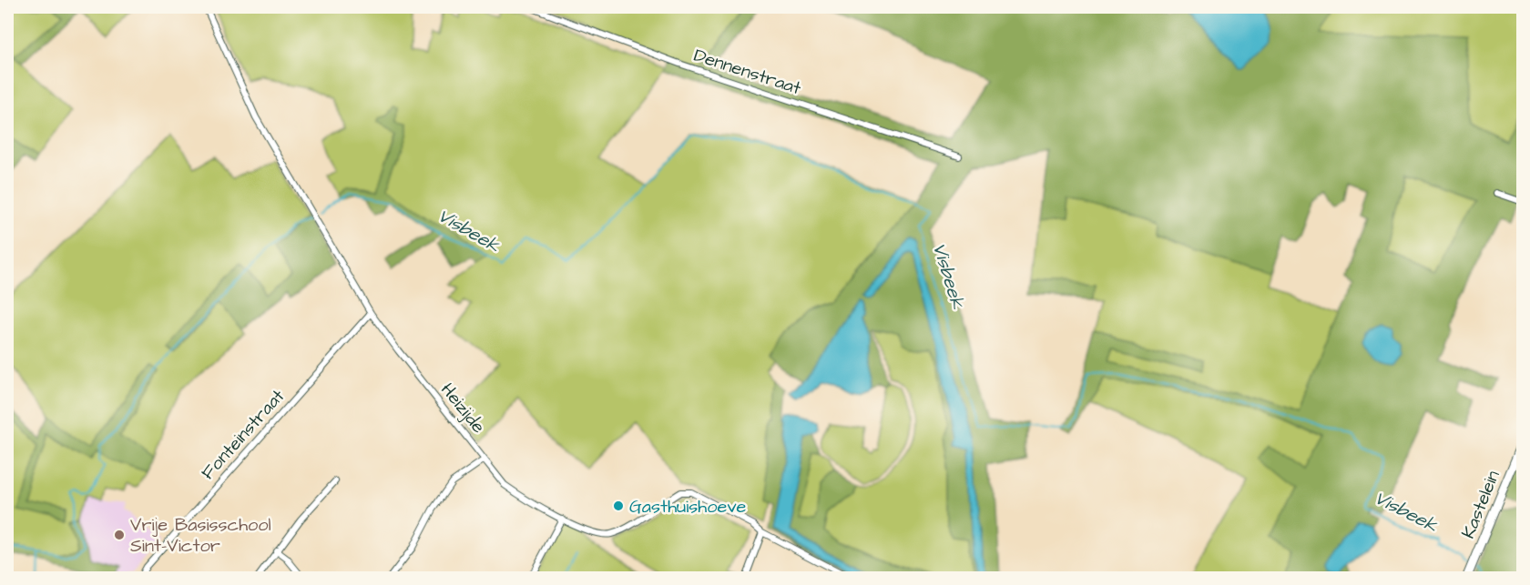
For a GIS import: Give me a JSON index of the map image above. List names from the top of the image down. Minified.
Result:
{"streets":{"main road":["Kastelein"],"street":["Dennenstraat","Heizijde","Fonteinstraat"]},"crossings":[["Heizijde","Fonteinstraat"]],"water":["Visbeek"],"places":["Gasthuishoeve","Vrije Basisschool Sint-Victor"]}
